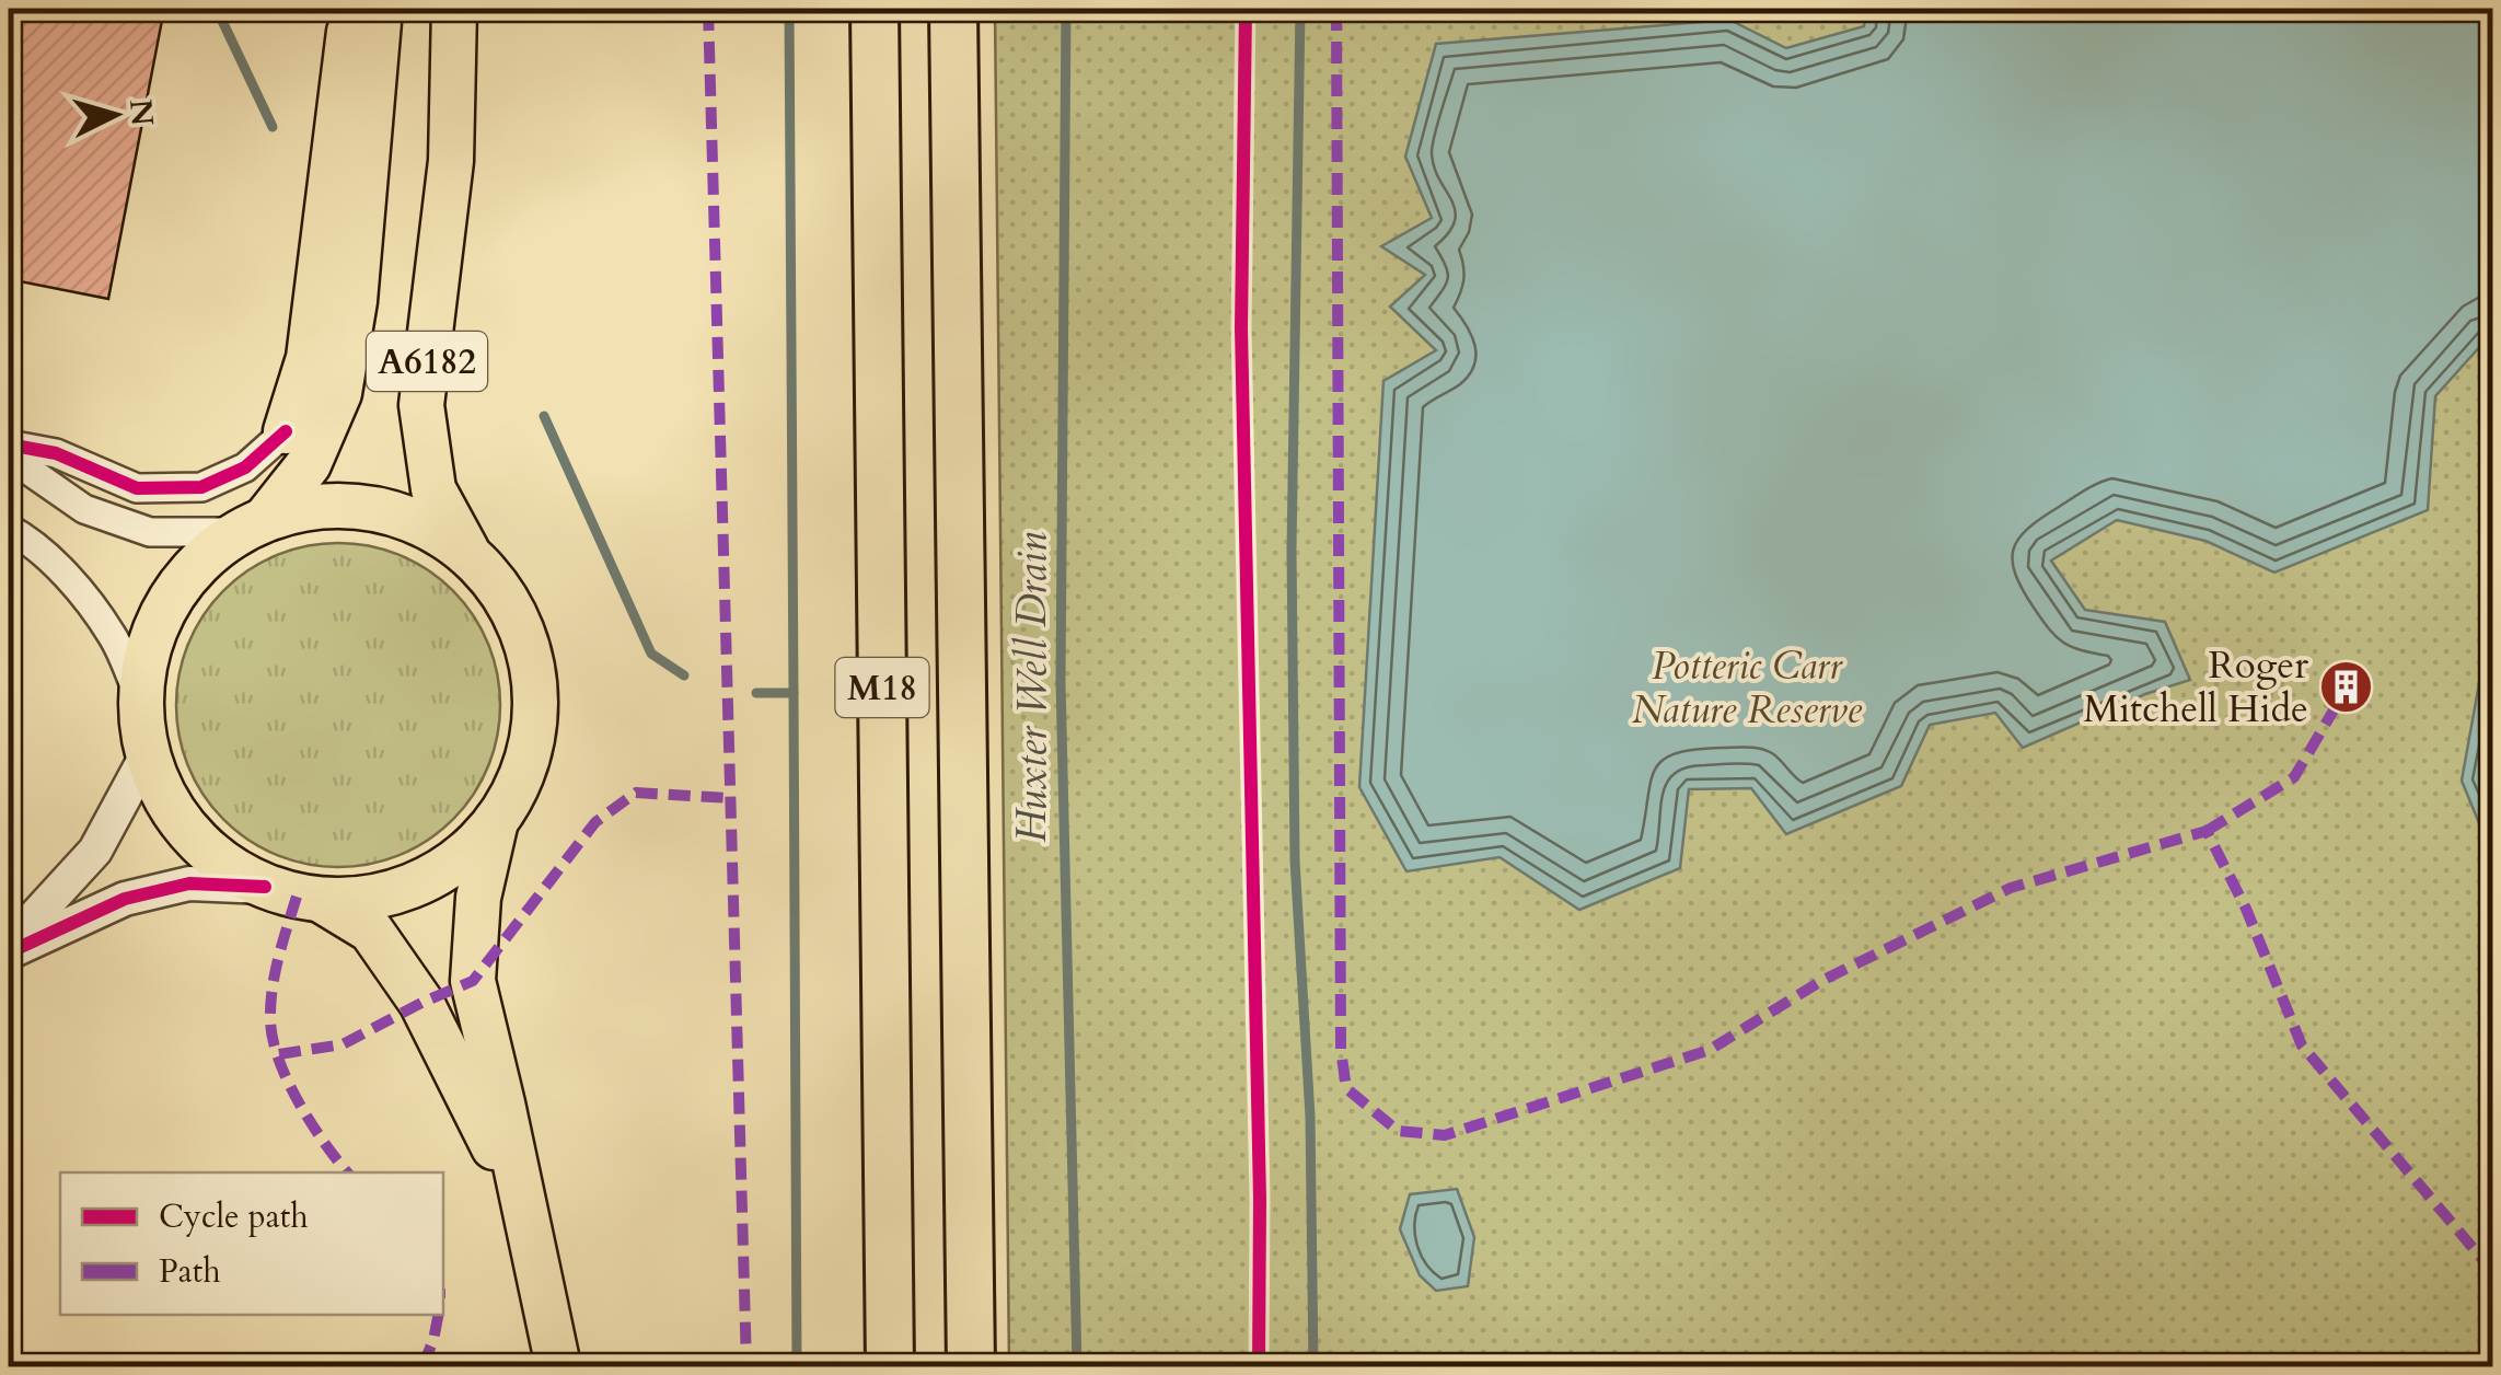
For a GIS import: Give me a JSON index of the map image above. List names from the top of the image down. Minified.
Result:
{"streets":{"highway":["A6182","M18"]},"water":["Huxter Well Drain"],"parks":["Potteric Carr Nature Reserve"],"places":{"building":["Roger Mitchell Hide"]},"legend":["Cycle path","Path"],"north":"right"}
